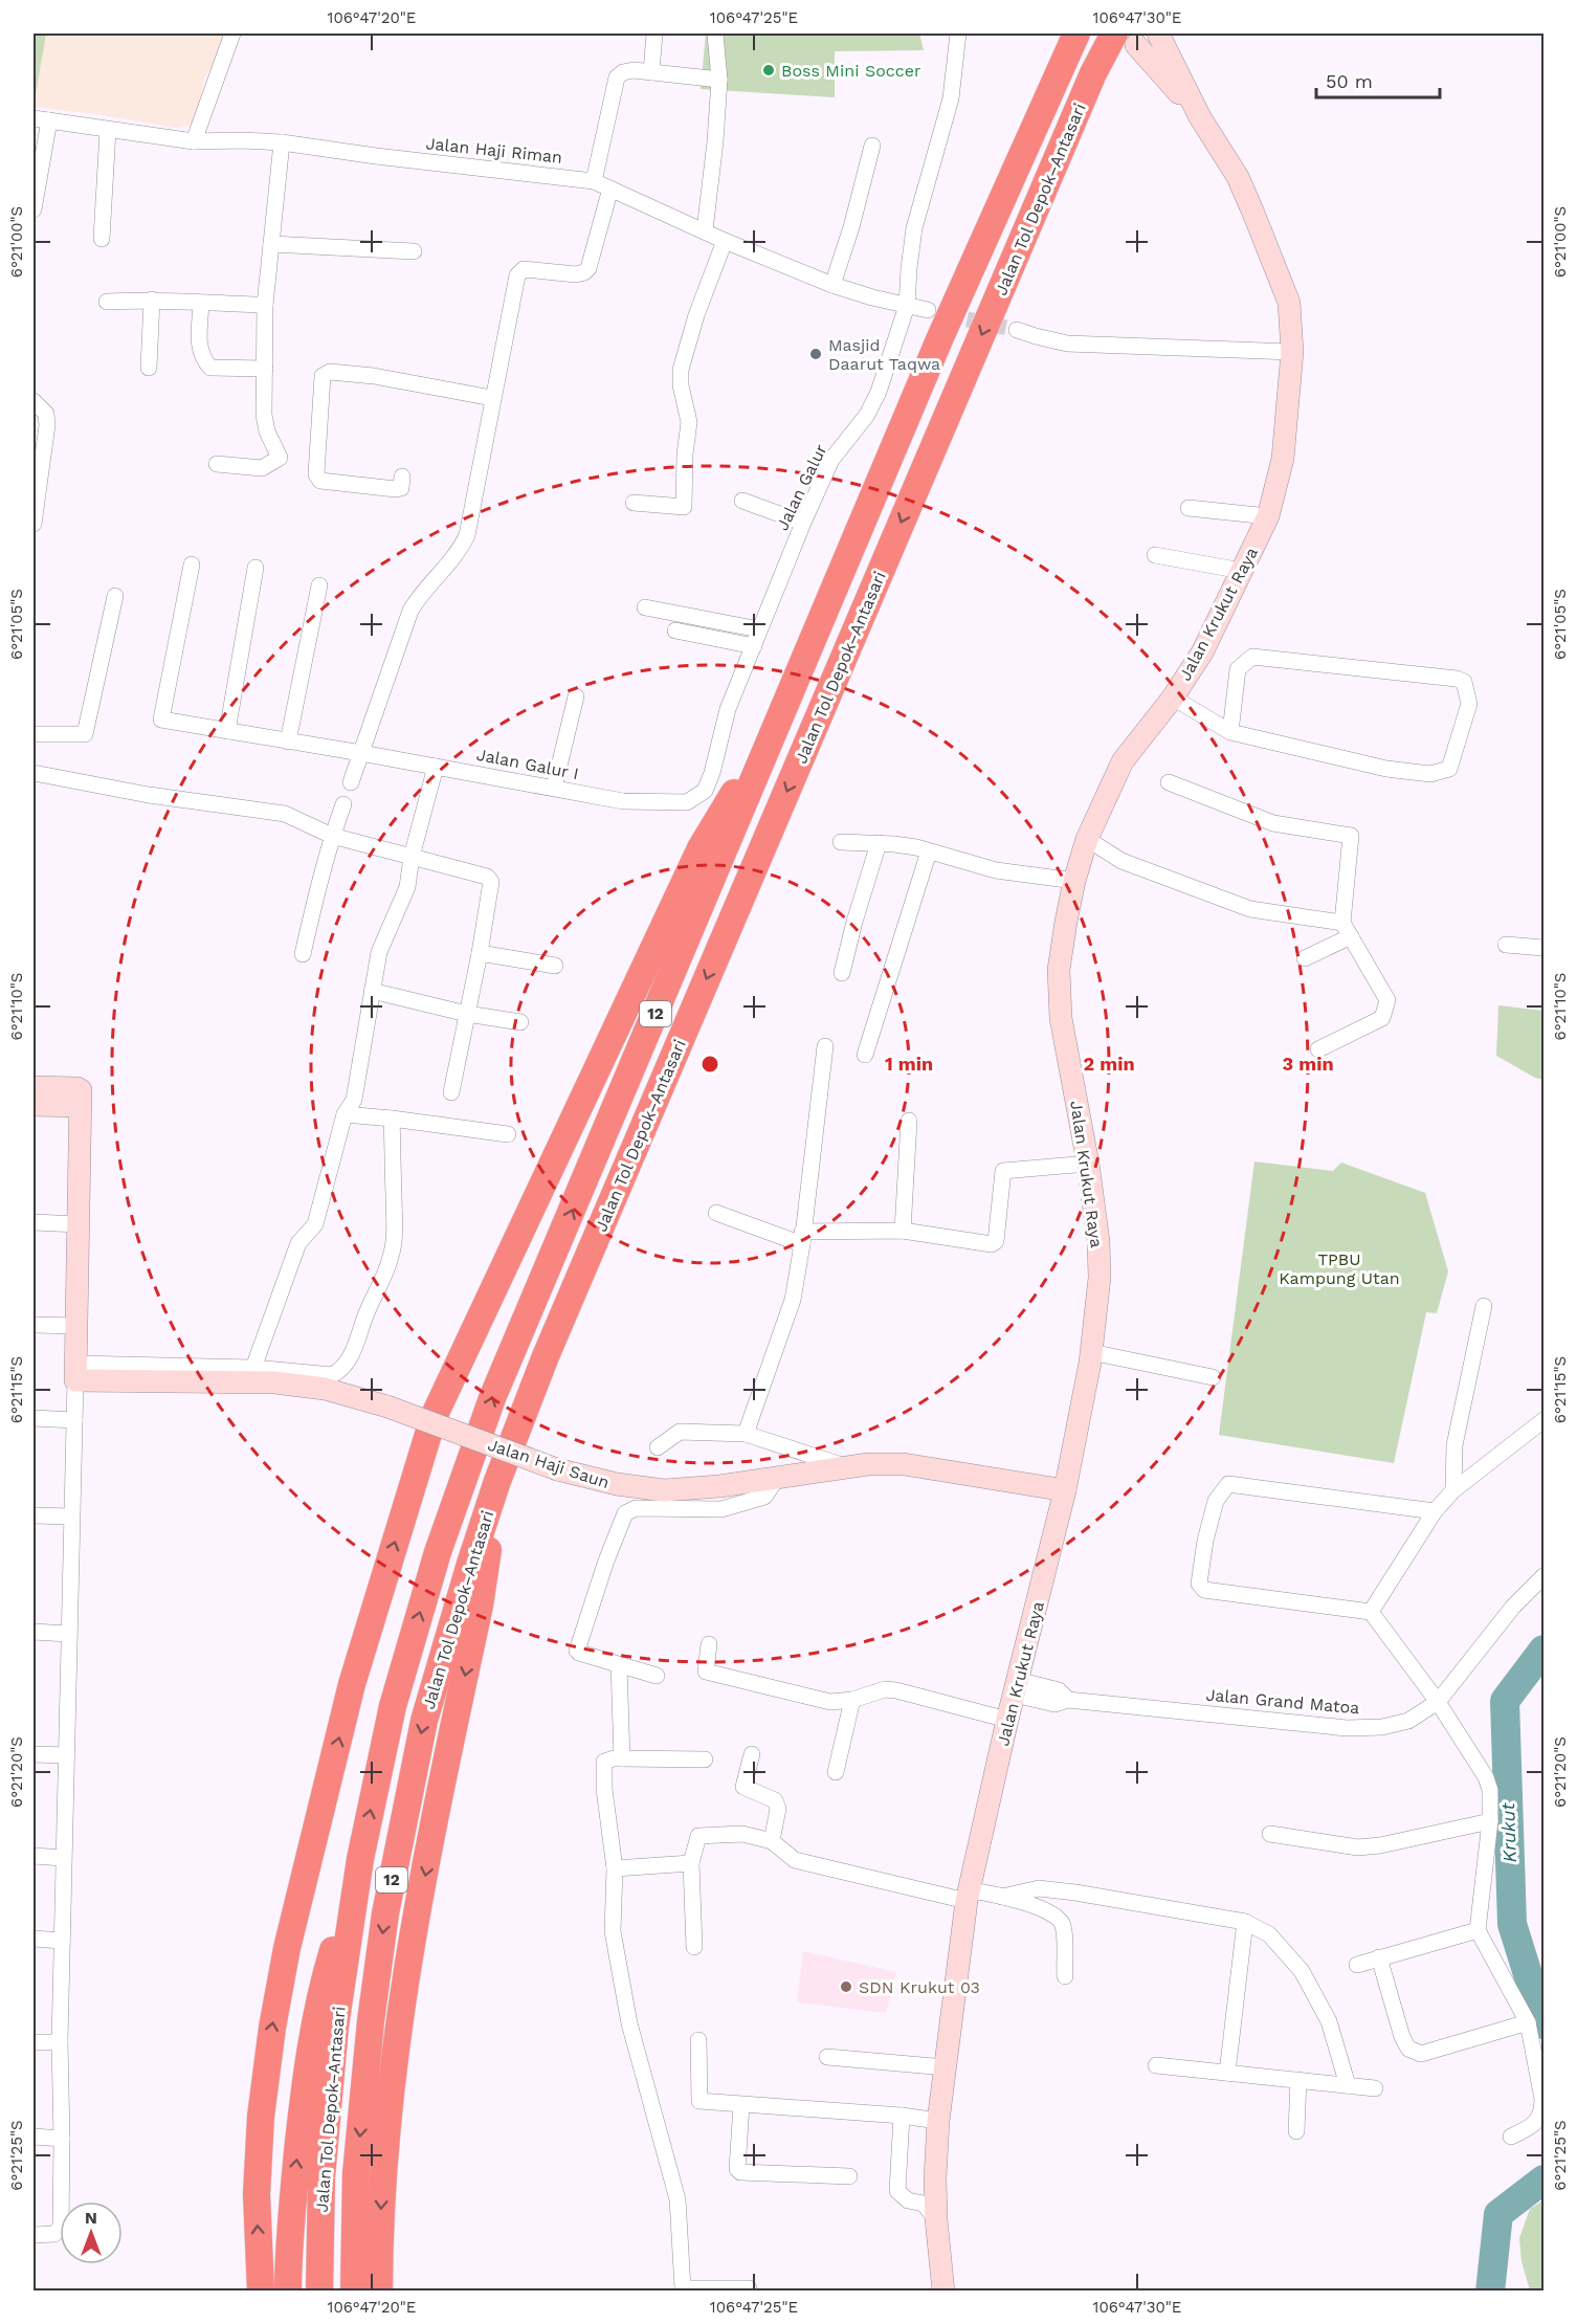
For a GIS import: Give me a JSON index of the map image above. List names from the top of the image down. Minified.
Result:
{"streets":{"highway":["Jalan Tol Depok–Antasari","12"],"street":["Jalan Haji Riman","Jalan Galur","Jalan Krukut Raya","Jalan Galur I","Jalan Haji Saun","Jalan Grand Matoa"]},"crossings":[["Jalan Haji Riman","Jalan Galur"],["Jalan Tol Depok–Antasari","Jalan Krukut Raya"],["Jalan Galur","Jalan Galur I"],["Jalan Krukut Raya","Jalan Haji Saun"],["Jalan Krukut Raya","Jalan Grand Matoa"]],"water":["Krukut"],"parks":["TPBU Kampung Utan"],"places":["Boss Mini Soccer","Masjid Daarut Taqwa","SDN Krukut 03"],"scale_bar":"50 m","north":"top","coordinates":["106°47'20\"E","106°47'25\"E","106°47'30\"E","6°21'00\"S","6°21'05\"S","6°21'10\"S","6°21'15\"S","6°21'20\"S","6°21'25\"S"],"rings":["1 min","2 min","3 min"]}
